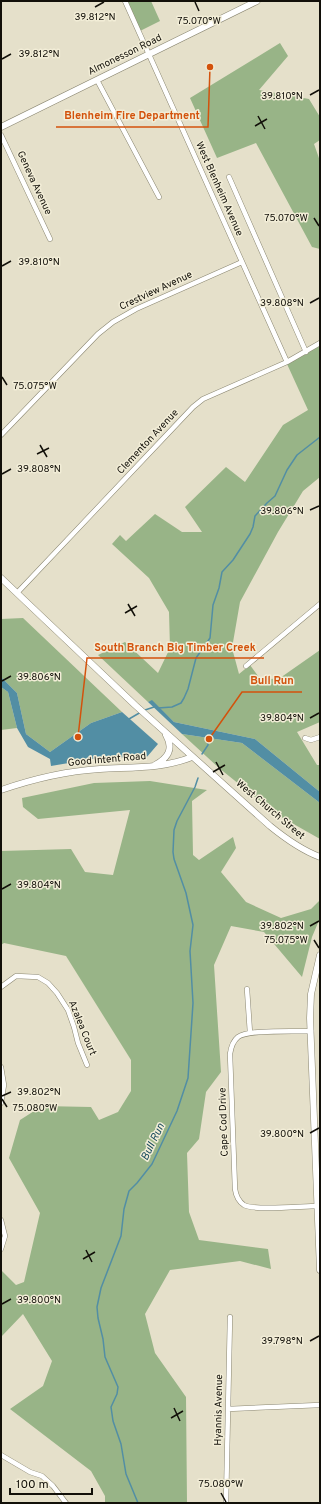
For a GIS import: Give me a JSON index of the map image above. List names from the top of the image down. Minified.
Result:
{"streets":{"main road":["Almonesson Road","Good Intent Road","West Church Street"],"street":["Geneva Avenue","West Blenheim Avenue","Crestview Avenue","Clementon Avenue","Azalea Court","Cape Cod Drive","Hyannis Avenue"]},"crossings":[["Almonesson Road","West Blenheim Avenue"],["West Blenheim Avenue","Crestview Avenue"],["West Blenheim Avenue","Clementon Avenue"],["Clementon Avenue","West Church Street"],["Good Intent Road","West Church Street"]],"water":["Bull Run"],"places":["Blenheim Fire Department","South Branch Big Timber Creek","Bull Run"],"scale_bar":"100 m","coordinates":["39.812°N","75.070°W","39.810°N","39.808°N","75.075°W","39.806°N","39.804°N","39.802°N","75.080°W","39.800°N","39.798°N"]}
